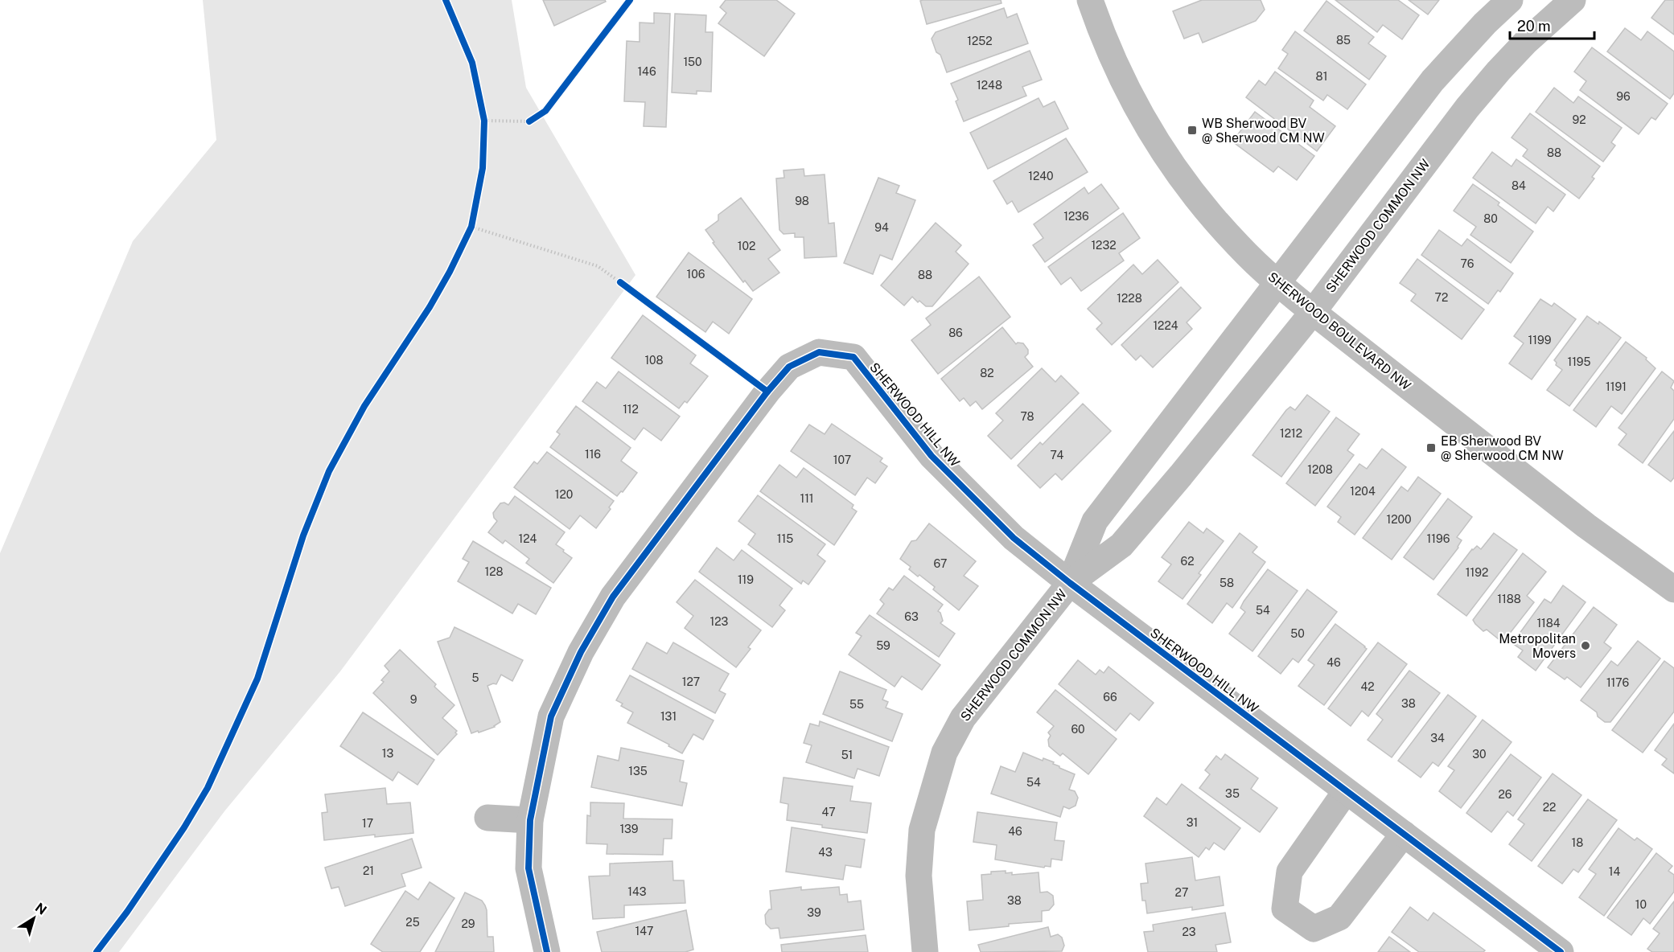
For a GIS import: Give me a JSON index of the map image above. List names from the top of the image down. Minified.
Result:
{"streets":{"street":["SHERWOOD COMMON NW","SHERWOOD BOULEVARD NW","SHERWOOD HILL NW"]},"crossings":[["SHERWOOD COMMON NW","SHERWOOD BOULEVARD NW"],["SHERWOOD COMMON NW","SHERWOOD HILL NW"]],"places":{"transit":["WB Sherwood BV @ Sherwood CM NW","EB Sherwood BV @ Sherwood CM NW"],"other":["Metropolitan Movers"]},"house_numbers":["85","1252","150","146","81","1248","96","92","88","1240","84","98","1236","80","94","1232","102","76","106","88","72","1228","1224","86","1199","108","1195","82","1191","112","78","1212","116","74","107","1208","1204","120","111","1200","124","115","1196","62","67","128","1192","119","58","1188","54","63","123","1184","50","59","46","5","127","1176","42","66","9","38","55","131","60","34","13","30","51","135","54","35","26","22","47","31","17","139","46","18","43","21","14","143","27","38","10","39","25","29","147","23"],"scale_bar":"20 m","north":"top right"}
